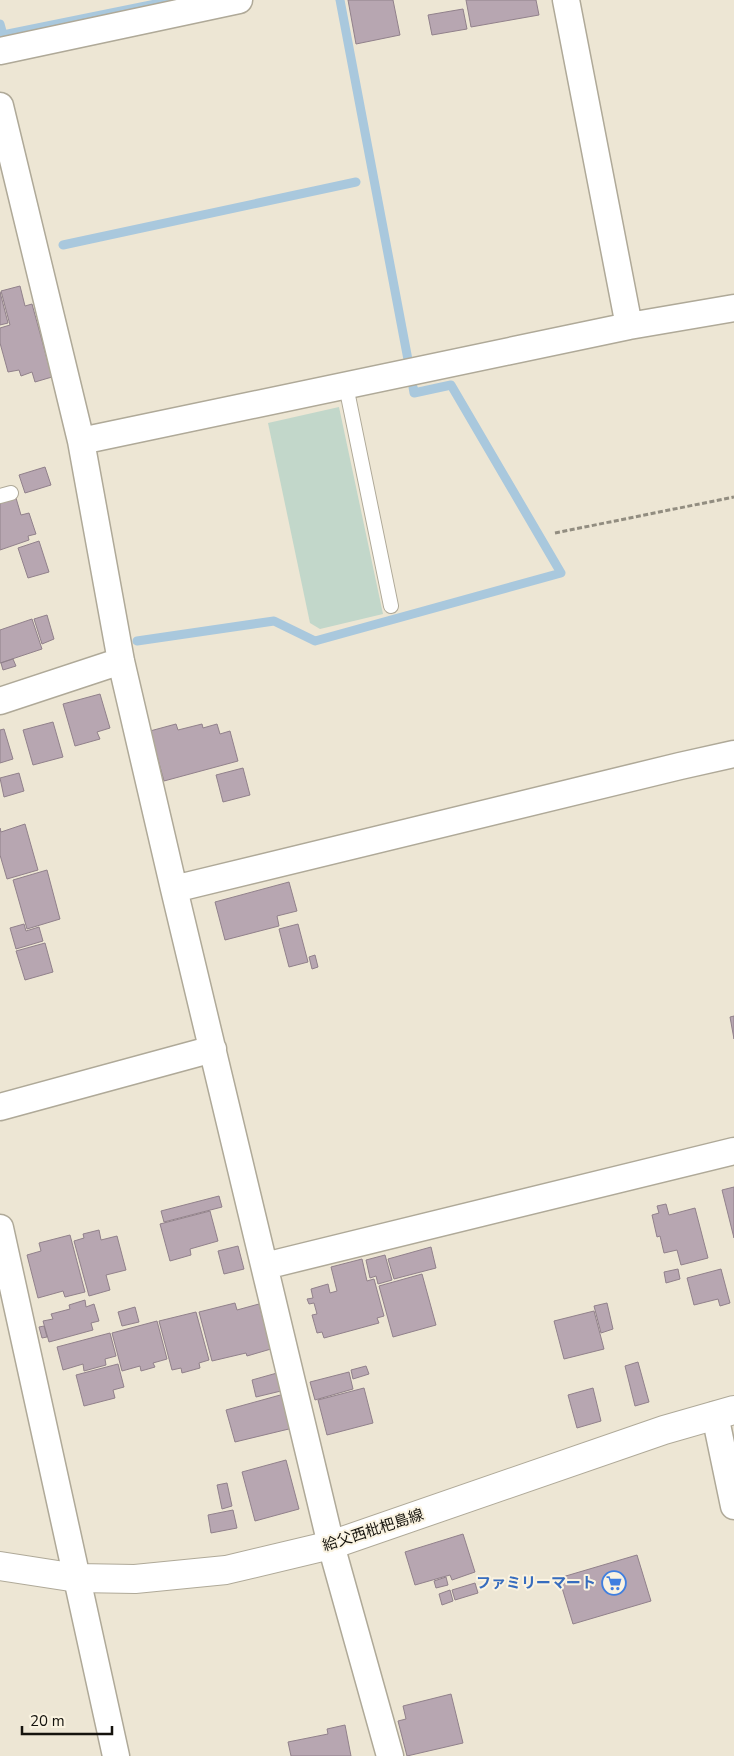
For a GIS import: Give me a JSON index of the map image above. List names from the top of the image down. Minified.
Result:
{"streets":{"main road":["給父西枇杷島線"]},"places":{"supermarket":["ファミリーマート"]},"scale_bar":"20 m"}
